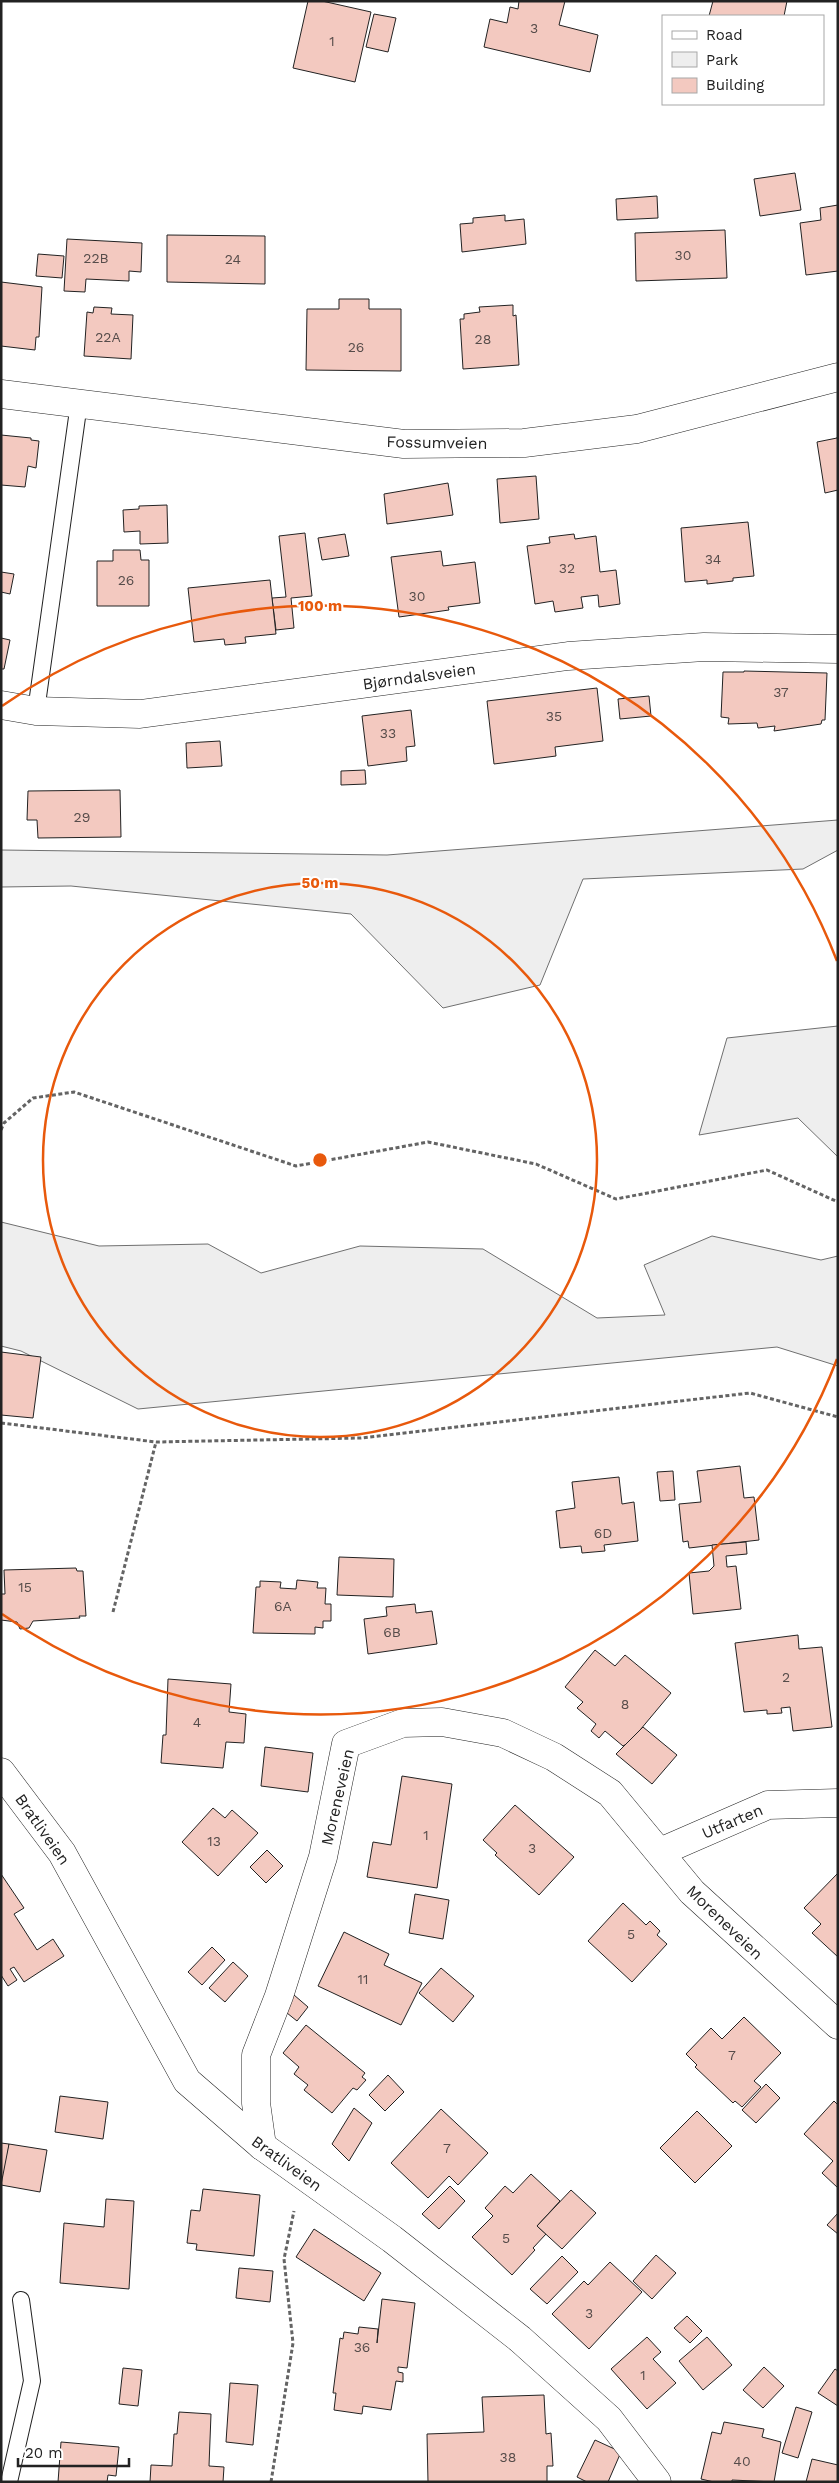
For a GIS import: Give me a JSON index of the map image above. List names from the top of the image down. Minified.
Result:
{"streets":{"street":["Fossumveien","Bjørndalsveien","Moreneveien","Utfarten","Bratliveien"]},"crossings":[["Moreneveien","Utfarten"],["Moreneveien","Bratliveien"]],"house_numbers":["3","1","30","22B","24","22A","28","26","34","32","26","30","37","35","33","29","6D","15","6A","6B","2","8","4","1","13","3","5","11","7","7","5","3","36","1","38","40"],"legend":["Road","Park","Building"],"scale_bar":"20 m","rings":["100 m","50 m"]}
